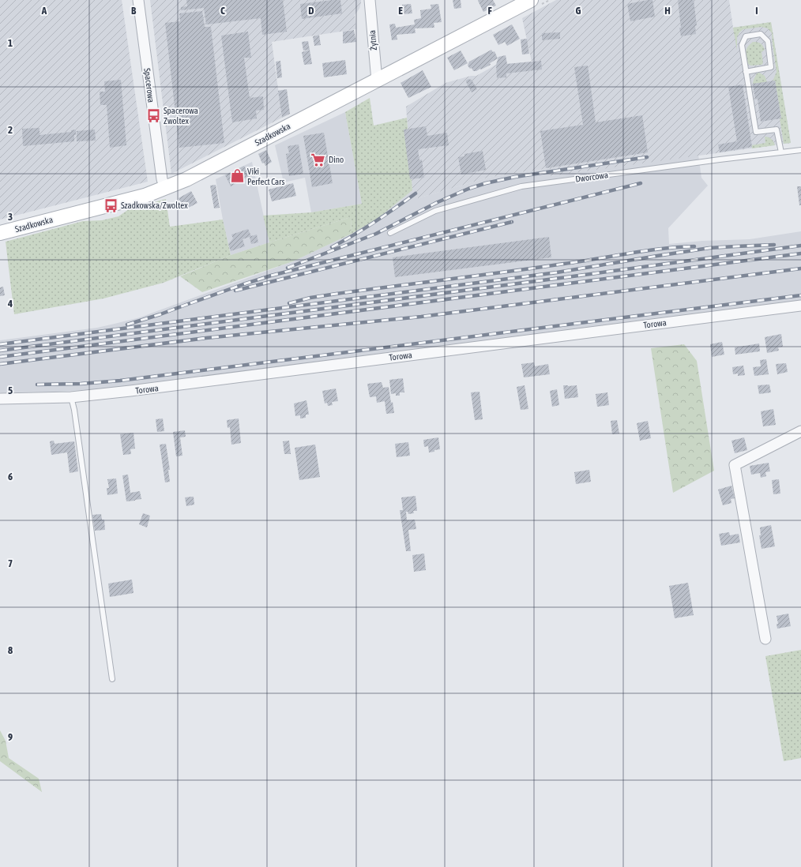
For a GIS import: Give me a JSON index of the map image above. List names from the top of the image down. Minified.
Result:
{"streets":{"street":["Żytnia","Spacerowa","Szadkowska","Torowa"],"lane":["Dworcowa"]},"crossings":[["Żytnia","Szadkowska"],["Spacerowa","Szadkowska"]],"places":{"bus stop":["Spacerowa Zwoltex","Szadkowska/Zwoltex"],"supermarket":["Dino"],"shop":["Viki Perfect Cars"]},"grid":{"columns":["A","B","C","D","E","F","G","H","I"],"rows":["1","2","3","4","5","6","7","8","9"]}}
